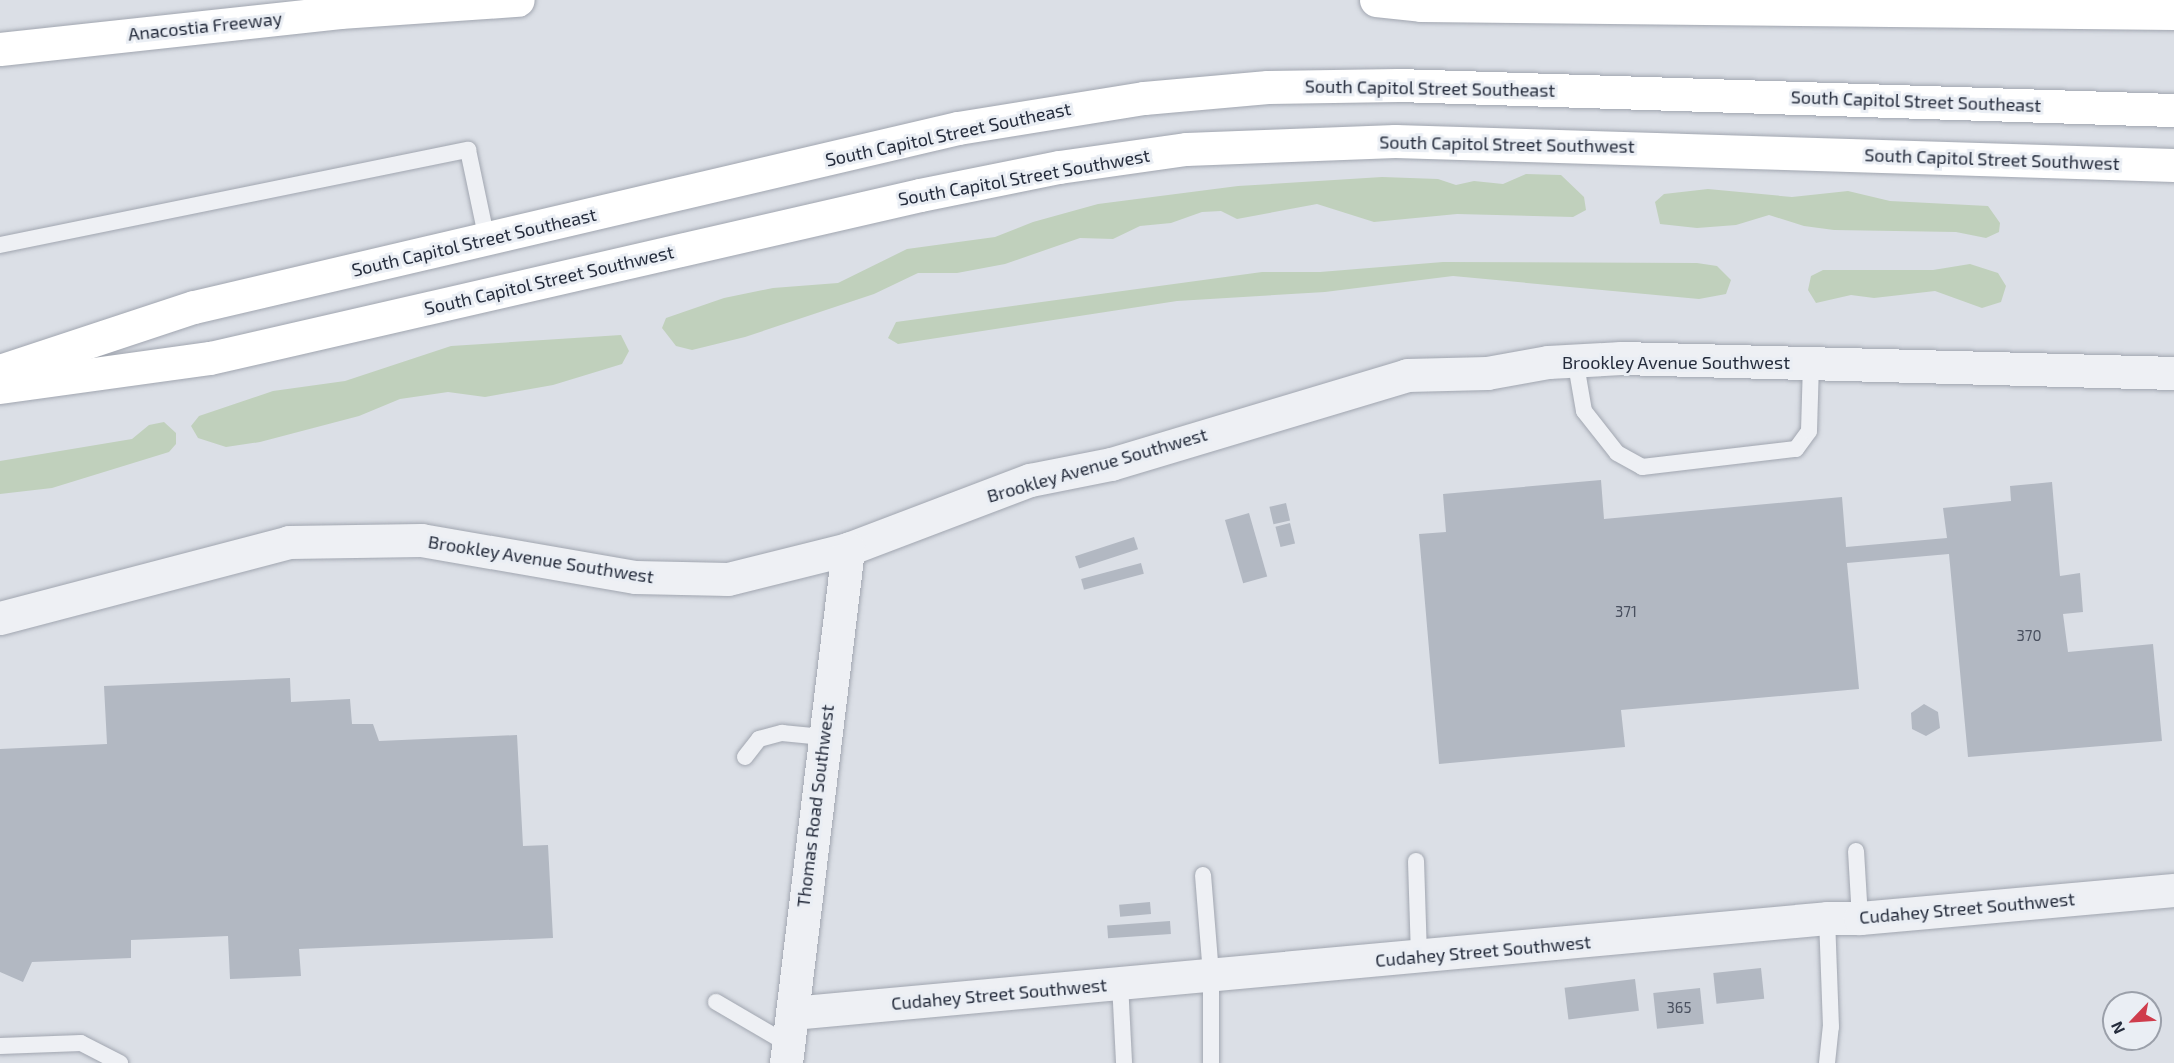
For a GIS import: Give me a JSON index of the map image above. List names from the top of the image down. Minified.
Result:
{"streets":{"main road":["Anacostia Freeway","South Capitol Street Southeast","South Capitol Street Southwest"],"street":["Brookley Avenue Southwest","Thomas Road Southwest","Cudahey Street Southwest"]},"crossings":[["Brookley Avenue Southwest","Thomas Road Southwest"],["Thomas Road Southwest","Cudahey Street Southwest"]],"house_numbers":["371","370","365"],"north":"bottom left"}
